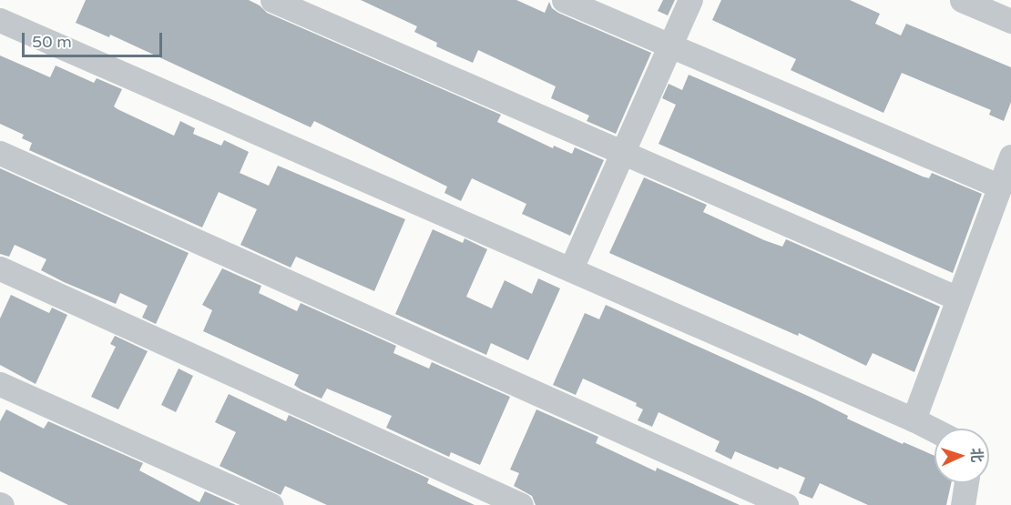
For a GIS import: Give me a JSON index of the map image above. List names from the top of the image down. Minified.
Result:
{"scale_bar":"50 m","north":"right"}
